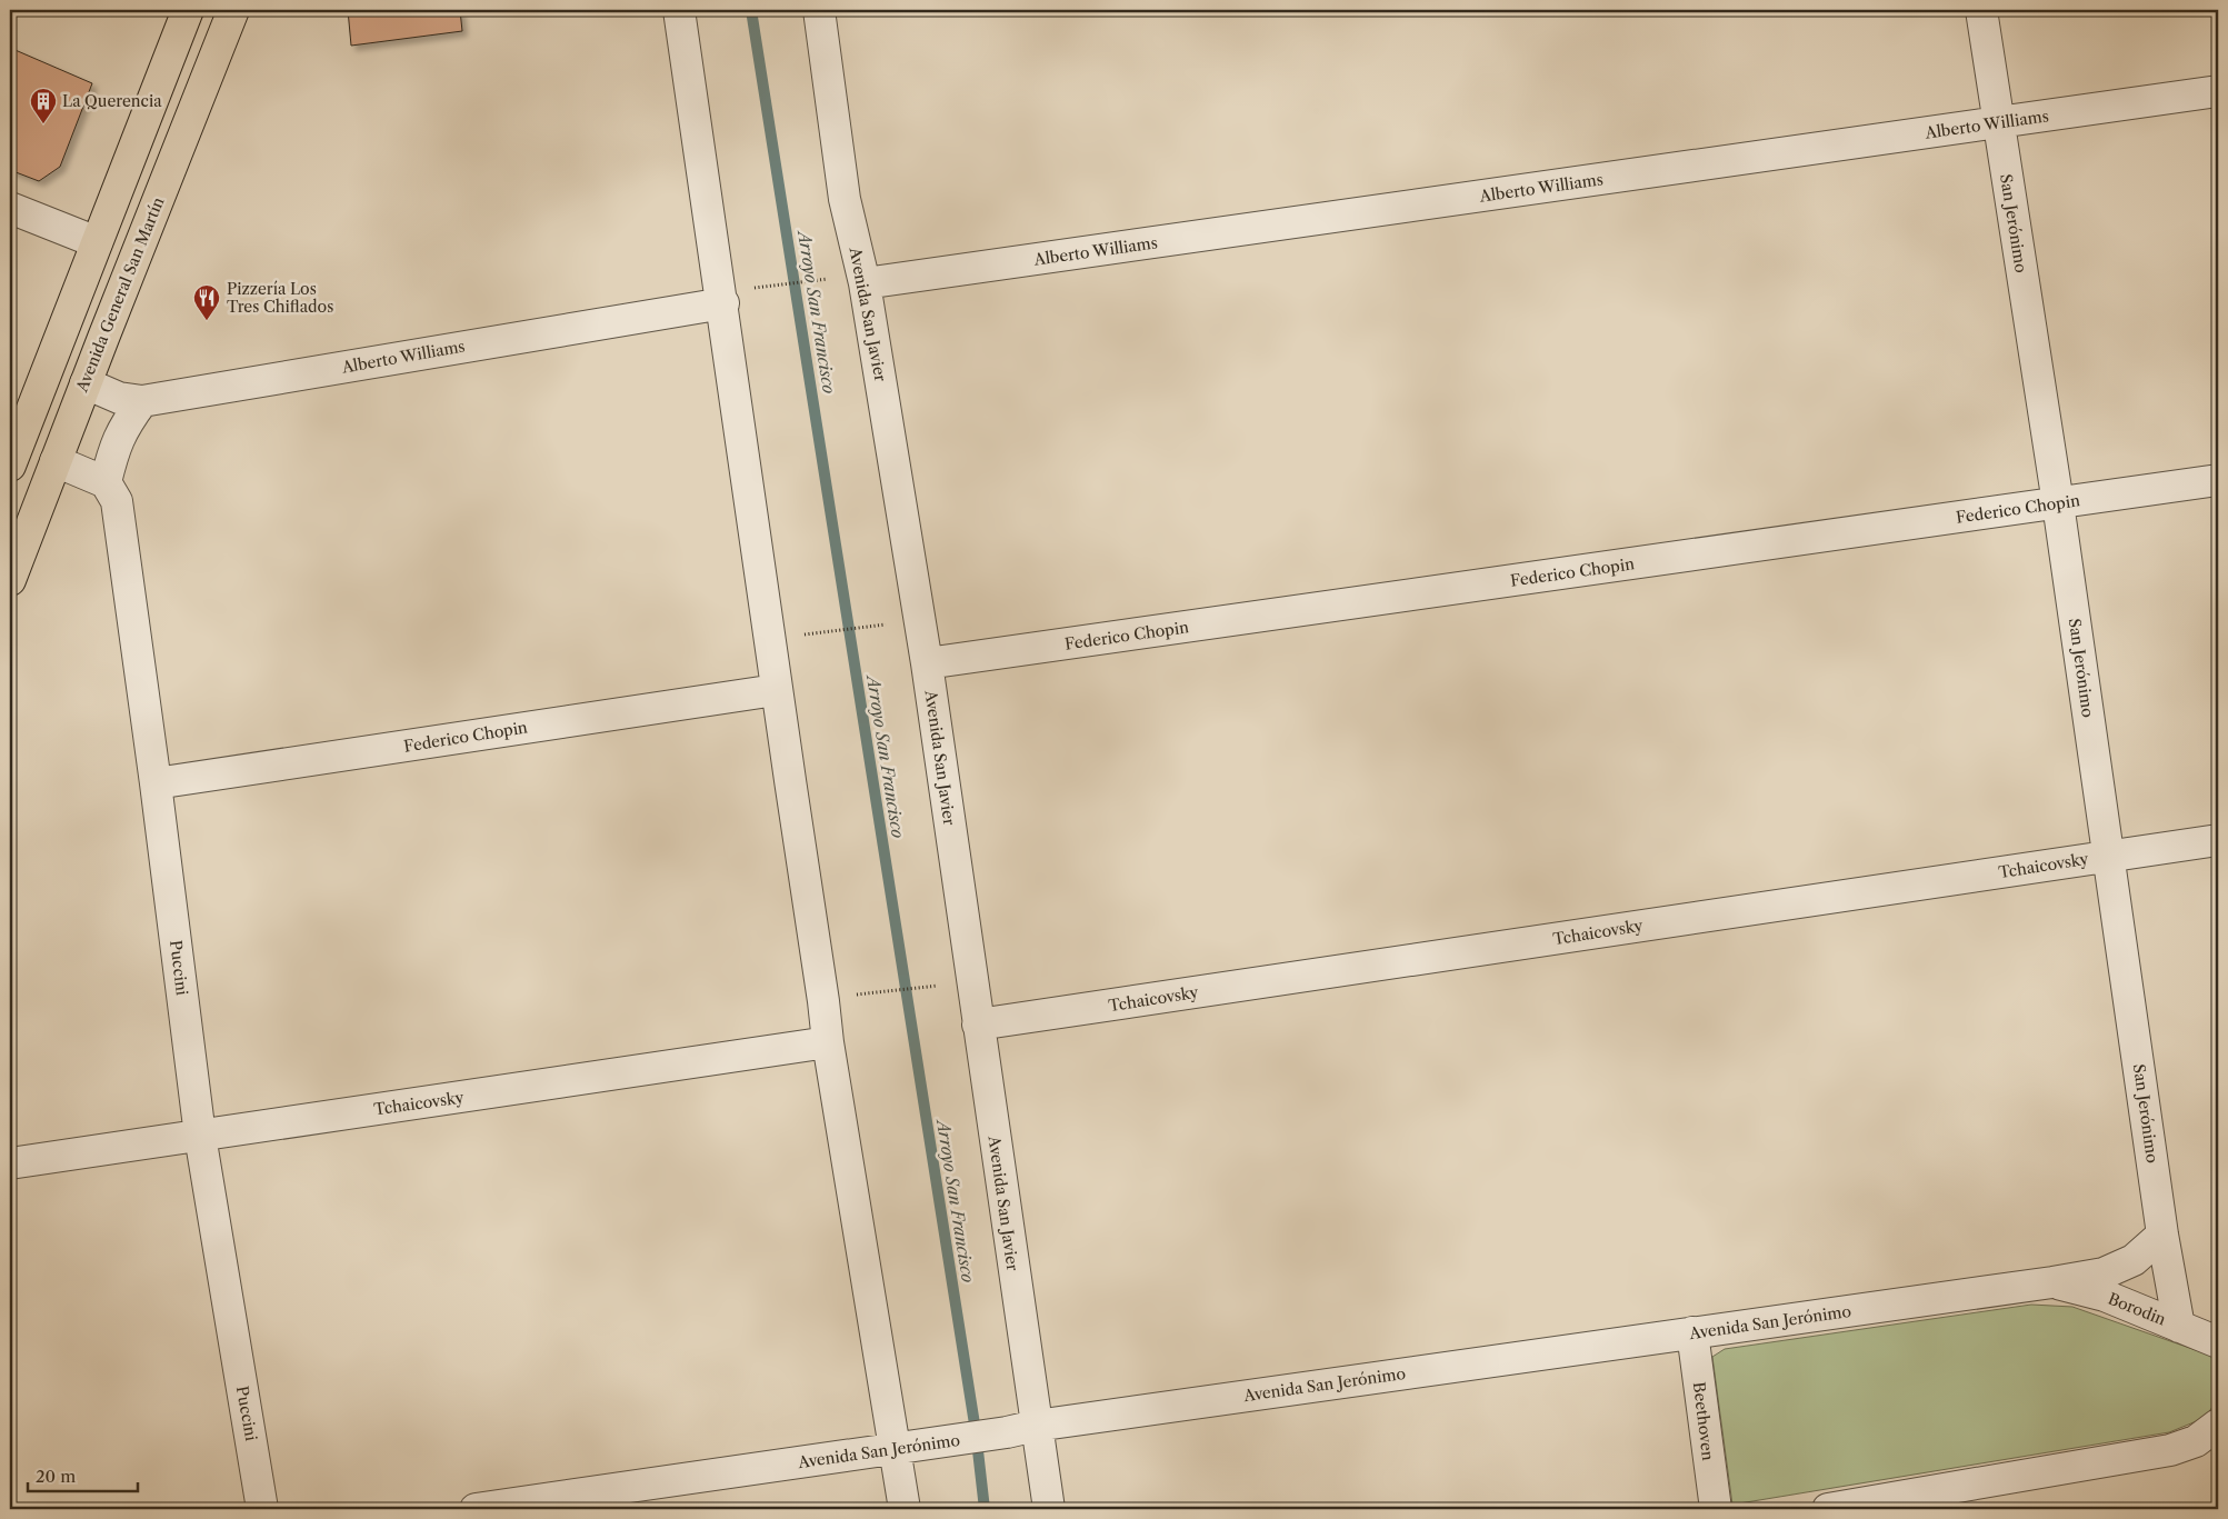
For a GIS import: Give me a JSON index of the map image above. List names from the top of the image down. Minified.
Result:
{"streets":{"main road":["Avenida General San Martín"],"street":["Alberto Williams","San Jerónimo","Avenida San Javier","Federico Chopin","Tchaicovsky","Puccini","Borodin","Avenida San Jerónimo","Beethoven"]},"crossings":[["Alberto Williams","San Jerónimo"],["Alberto Williams","Avenida General San Martín"],["Alberto Williams","Avenida San Javier"],["San Jerónimo","Federico Chopin"],["San Jerónimo","Tchaicovsky"],["San Jerónimo","Borodin"],["San Jerónimo","Avenida San Jerónimo"],["Avenida San Javier","Federico Chopin"],["Avenida San Javier","Tchaicovsky"],["Avenida San Javier","Avenida San Jerónimo"],["Federico Chopin","Puccini"],["Tchaicovsky","Puccini"],["Borodin","Avenida San Jerónimo"],["Avenida San Jerónimo","Beethoven"]],"water":["Arroyo San Francisco"],"places":{"building":["La Querencia"],"restaurant":["Pizzería Los Tres Chiflados"]},"scale_bar":"20 m"}
